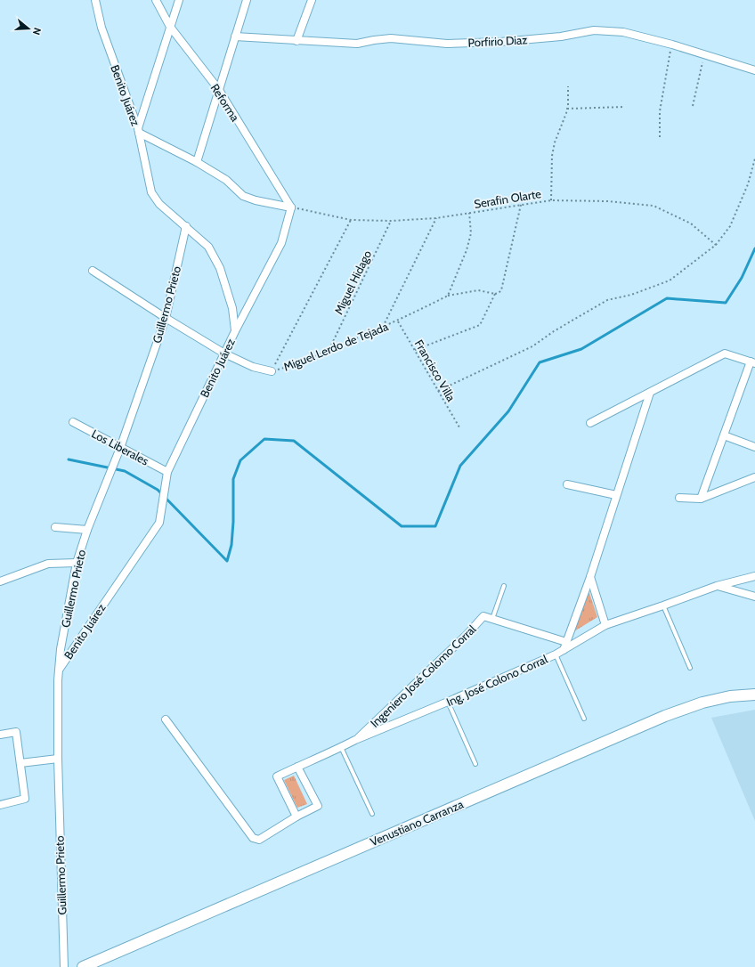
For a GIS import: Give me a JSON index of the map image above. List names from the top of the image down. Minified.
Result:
{"streets":{"main road":["Venustiano Carranza"],"street":["Porfirio Diaz","Benito Juárez","Reforma","Guillermo Prieto","Miguel Lerdo de Tejada","Los Liberales","Ingeniero José Colomo Corral","Ing. José Colono Corral"],"path":["Serafin Olarte","Miguel Hidago","Francisco Villa"]},"crossings":[["Benito Juárez","Guillermo Prieto"],["Benito Juárez","Miguel Lerdo de Tejada"],["Benito Juárez","Los Liberales"],["Reforma","Serafin Olarte"],["Serafin Olarte","Miguel Hidago"],["Miguel Hidago","Miguel Lerdo de Tejada"],["Guillermo Prieto","Miguel Lerdo de Tejada"],["Guillermo Prieto","Los Liberales"],["Miguel Lerdo de Tejada","Francisco Villa"],["Ingeniero José Colomo Corral","Ing. José Colono Corral"]],"north":"right"}
